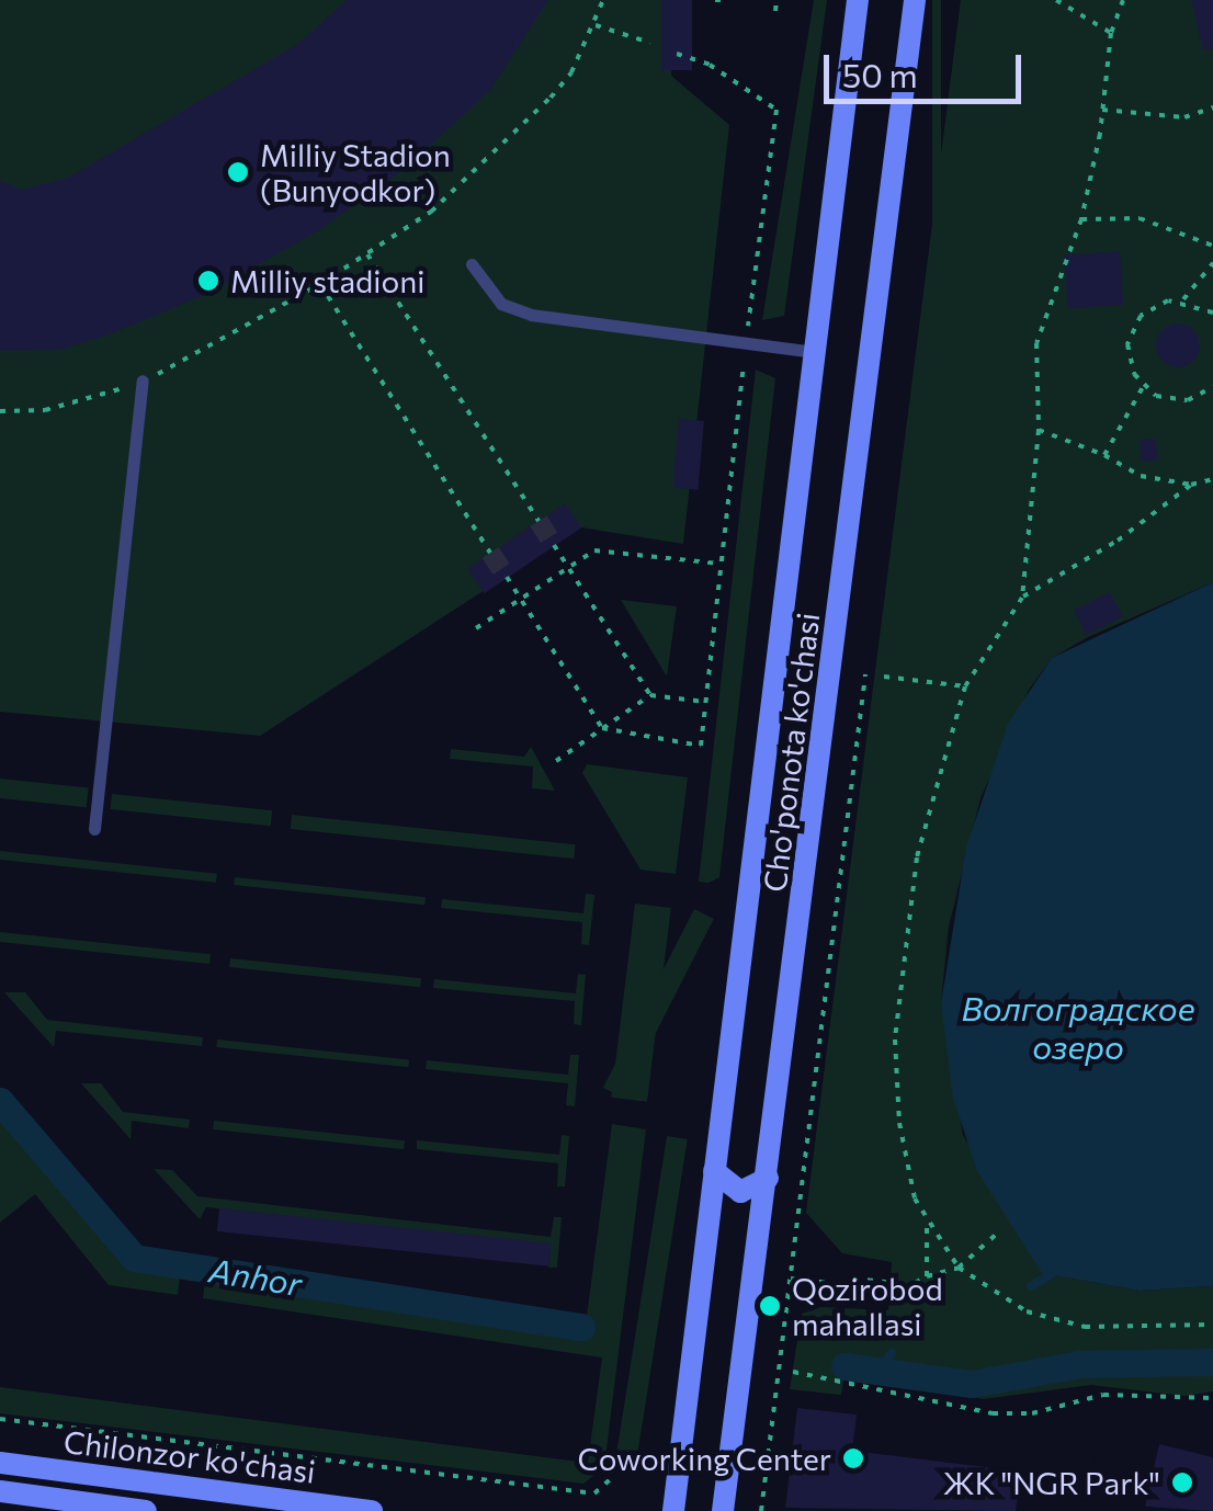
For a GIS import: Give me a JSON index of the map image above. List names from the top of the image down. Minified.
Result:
{"streets":{"main road":["Cho'ponota ko'chasi","Chilonzor ko'chasi"]},"water":["Волгоградское озеро","Anhor"],"places":["Milliy Stadion (Bunyodkor)","Milliy stadioni","Qozirobod mahallasi","Coworking Center","ЖК \"NGR Park\""],"scale_bar":"50 m"}
